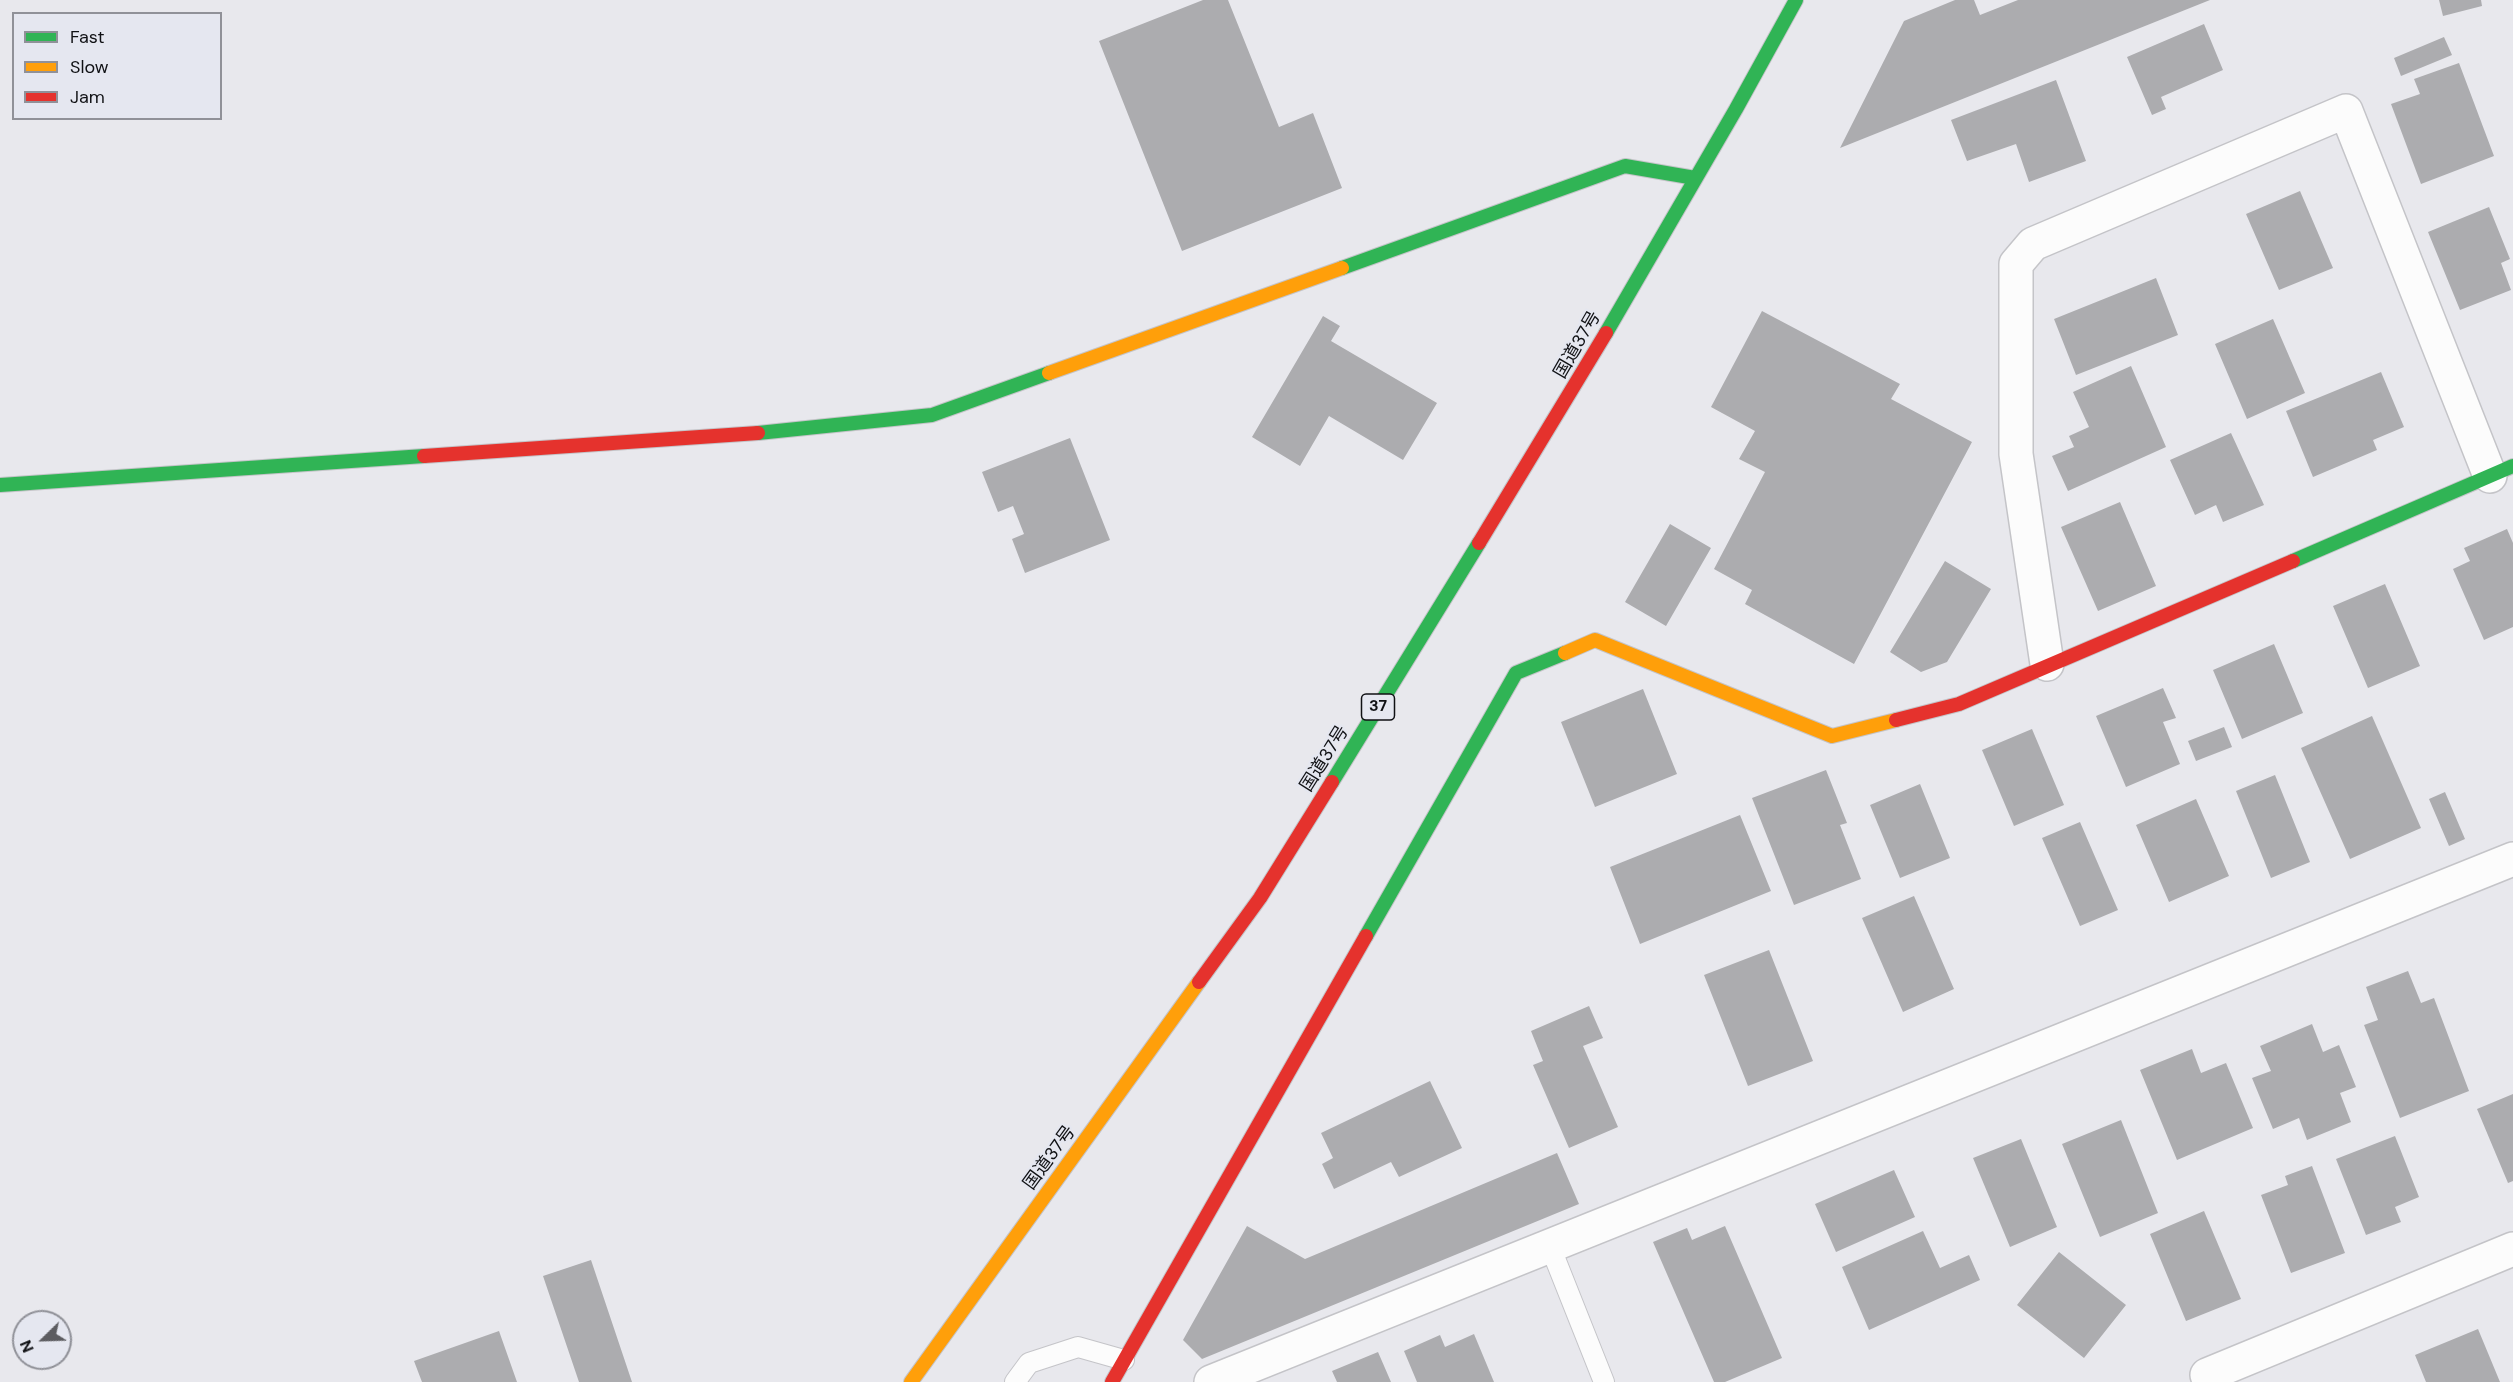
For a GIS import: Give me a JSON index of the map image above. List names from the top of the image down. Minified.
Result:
{"streets":{"main road":["国道37号","37"]},"legend":["Fast","Slow","Jam"],"north":"bottom left"}
